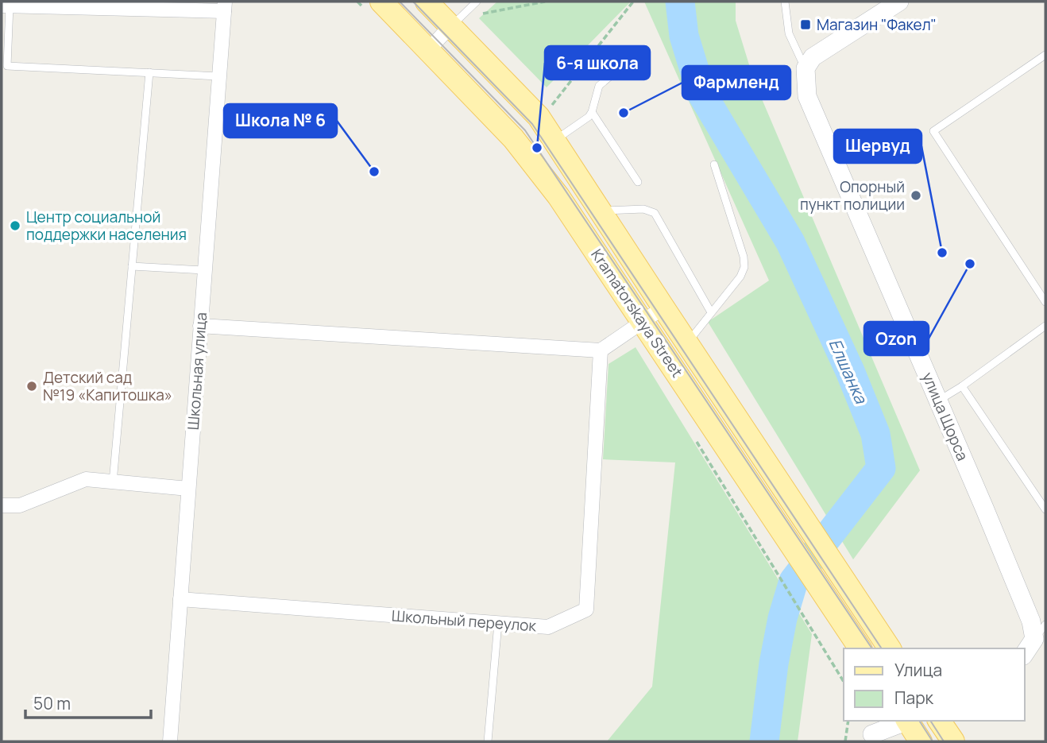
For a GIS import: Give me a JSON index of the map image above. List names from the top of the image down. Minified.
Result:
{"streets":{"main road":["Kramatorskaya Street"],"street":["Школьная улица","улица Щорса","Школьный переулок"]},"crossings":[["Школьная улица","Школьный переулок"]],"water":["Елшанка"],"places":{"transit":["Магазин \"Факел\""],"other":["Фармленд","6-я школа","Школа № 6","Опорный пункт полиции","Центр социальной поддержки населения","Шервуд","Ozon","Детский сад №19 «Капитошка»"]},"legend":["Улица","Парк"],"scale_bar":"50 m"}
